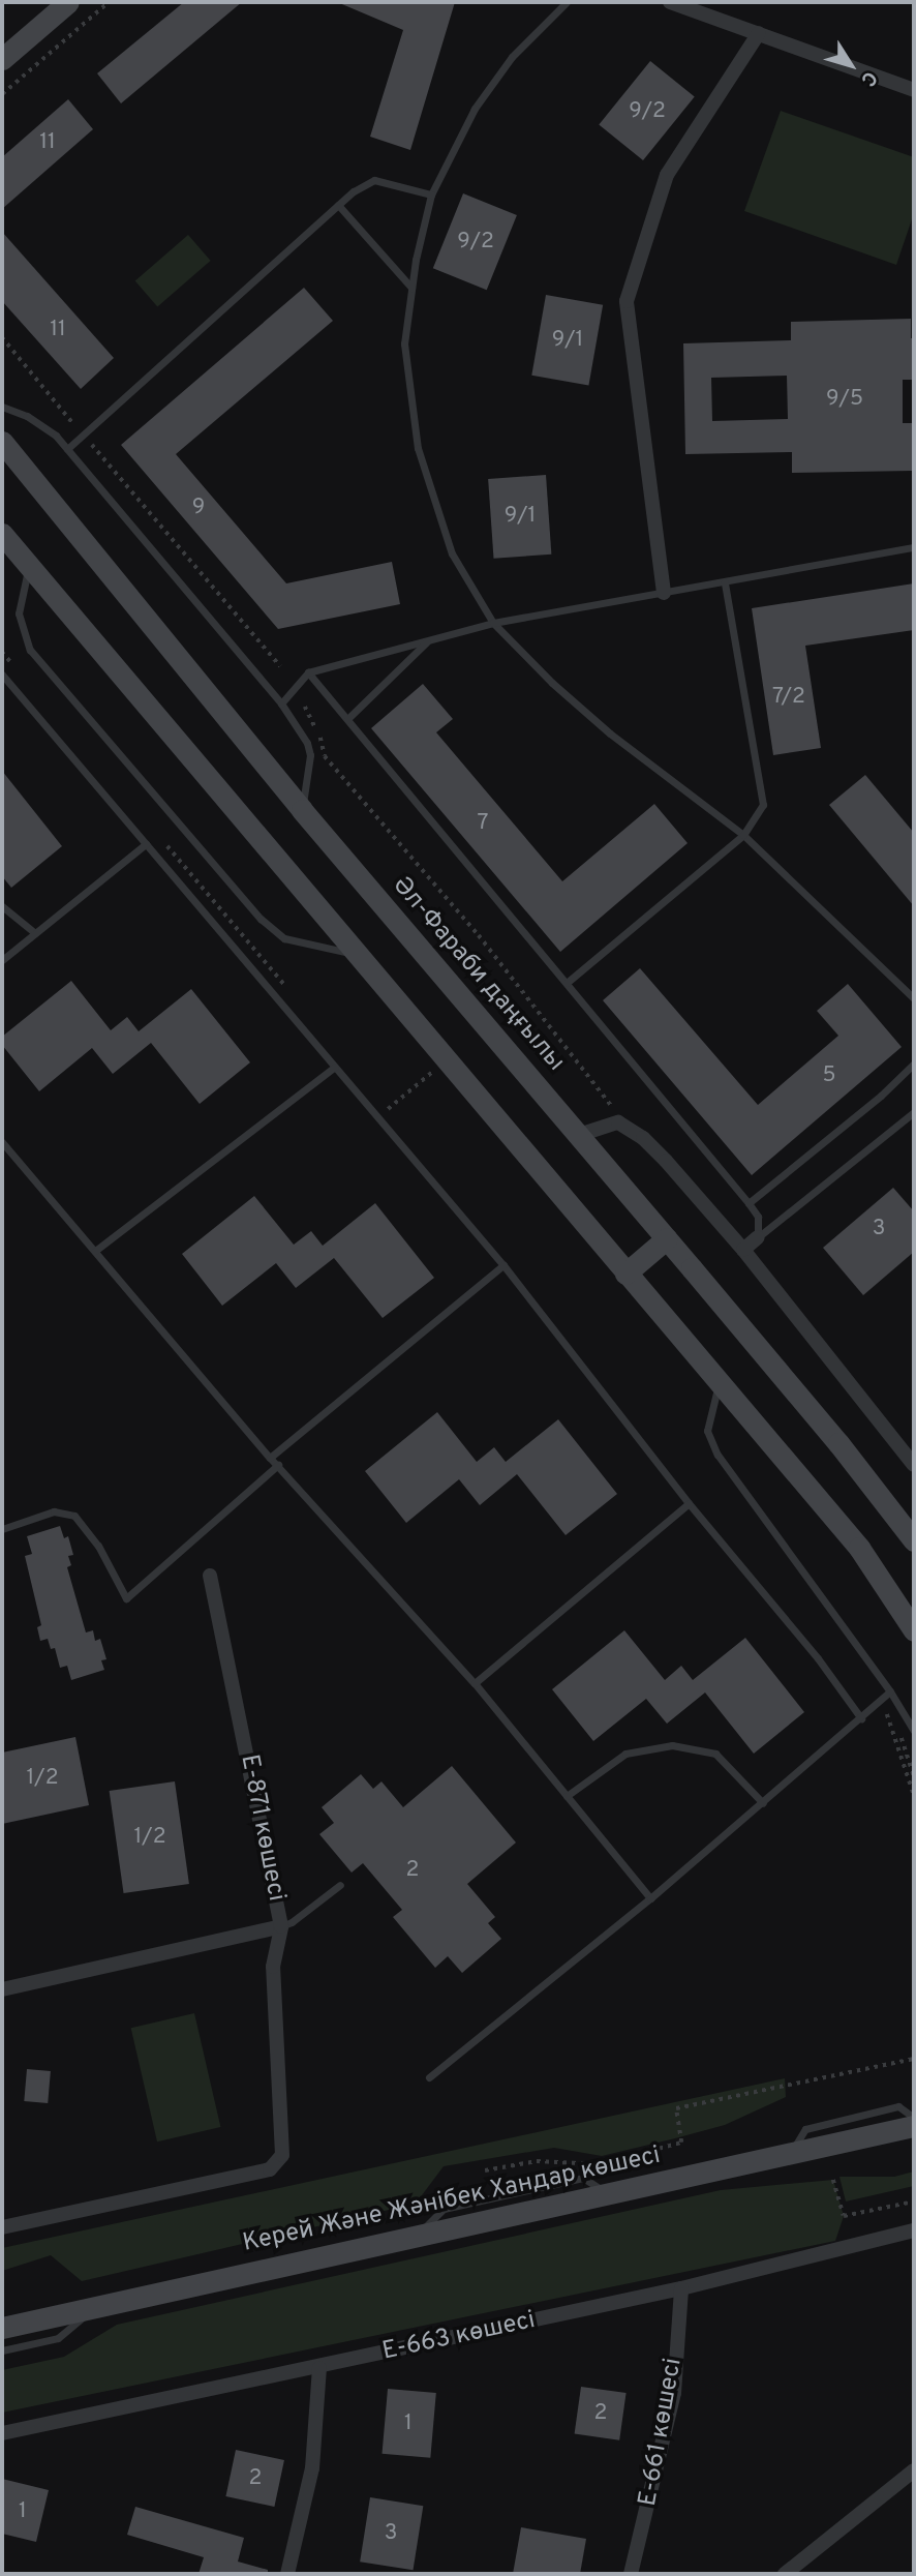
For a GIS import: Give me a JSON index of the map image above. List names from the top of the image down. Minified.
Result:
{"streets":{"main road":["Әл-Фараби даңғылы","Керей Және Жәнібек Хандар көшесі"],"street":["Е-871 көшесі","Е-663 көшесі","Е-661 көшесі"]},"crossings":[["Е-663 көшесі","Е-661 көшесі"]],"house_numbers":["9/2","11","9/2","11","9/1","9/5","9","9/1","7/2","7","5","3","1/2","1/2","2","2","1","2","1","3"],"north":"bottom right"}
